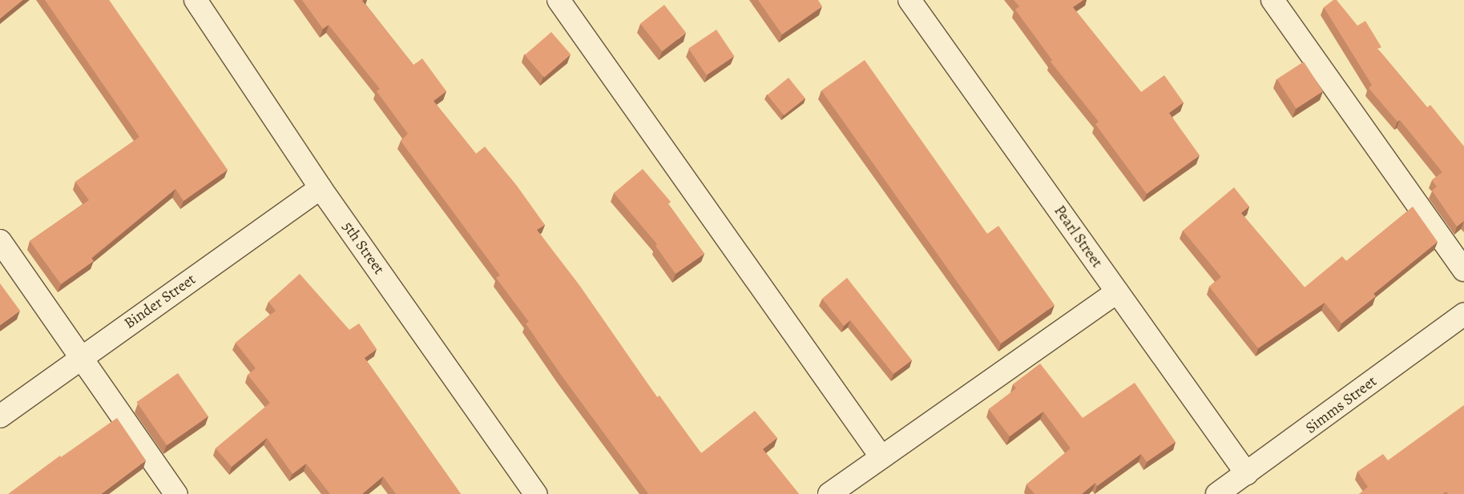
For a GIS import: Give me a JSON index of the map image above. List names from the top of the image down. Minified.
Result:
{"streets":{"street":["Pearl Street","5th Street","Binder Street","Simms Street"]},"crossings":[["Pearl Street","Simms Street"],["5th Street","Binder Street"]]}
